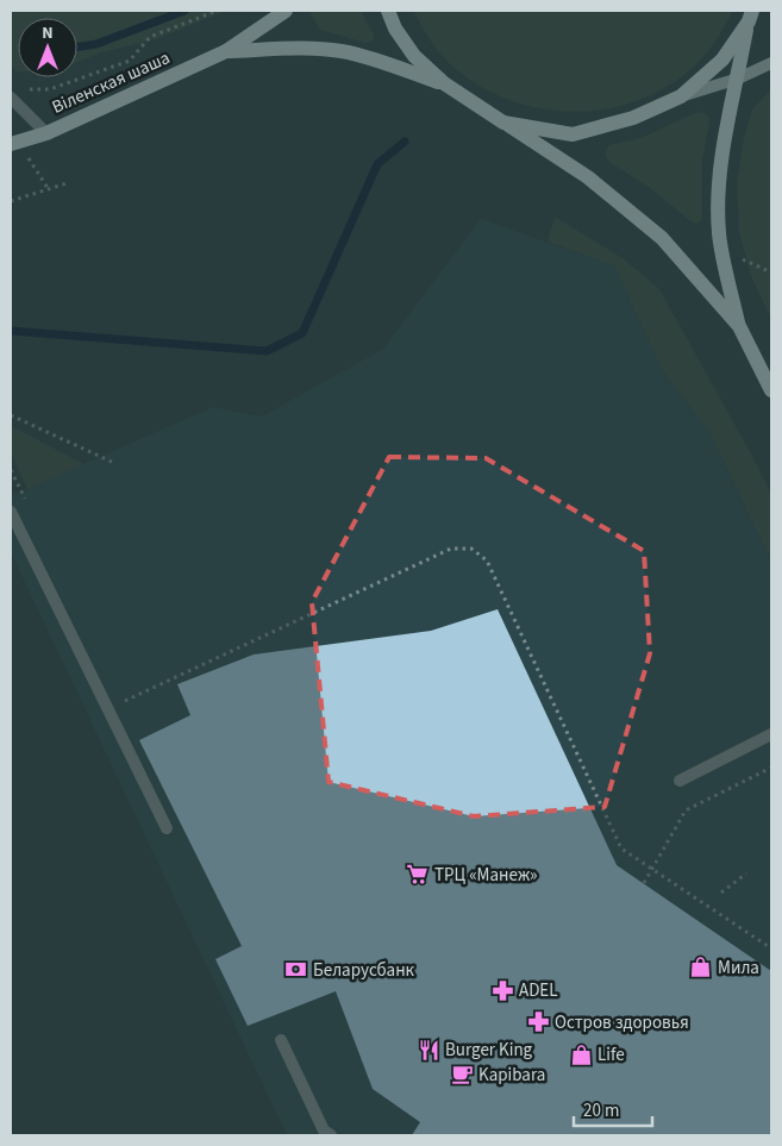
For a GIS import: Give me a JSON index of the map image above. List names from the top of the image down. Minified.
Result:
{"streets":{"main road":["Віленская шаша"]},"places":{"supermarket":["ТРЦ «Манеж»"],"shop":["Мила","Life"],"bank":["Беларусбанк"],"pharmacy":["ADEL","Остров здоровья"],"restaurant":["Burger King"],"cafe":["Kapibara"]},"scale_bar":"20 m","north":"top"}
